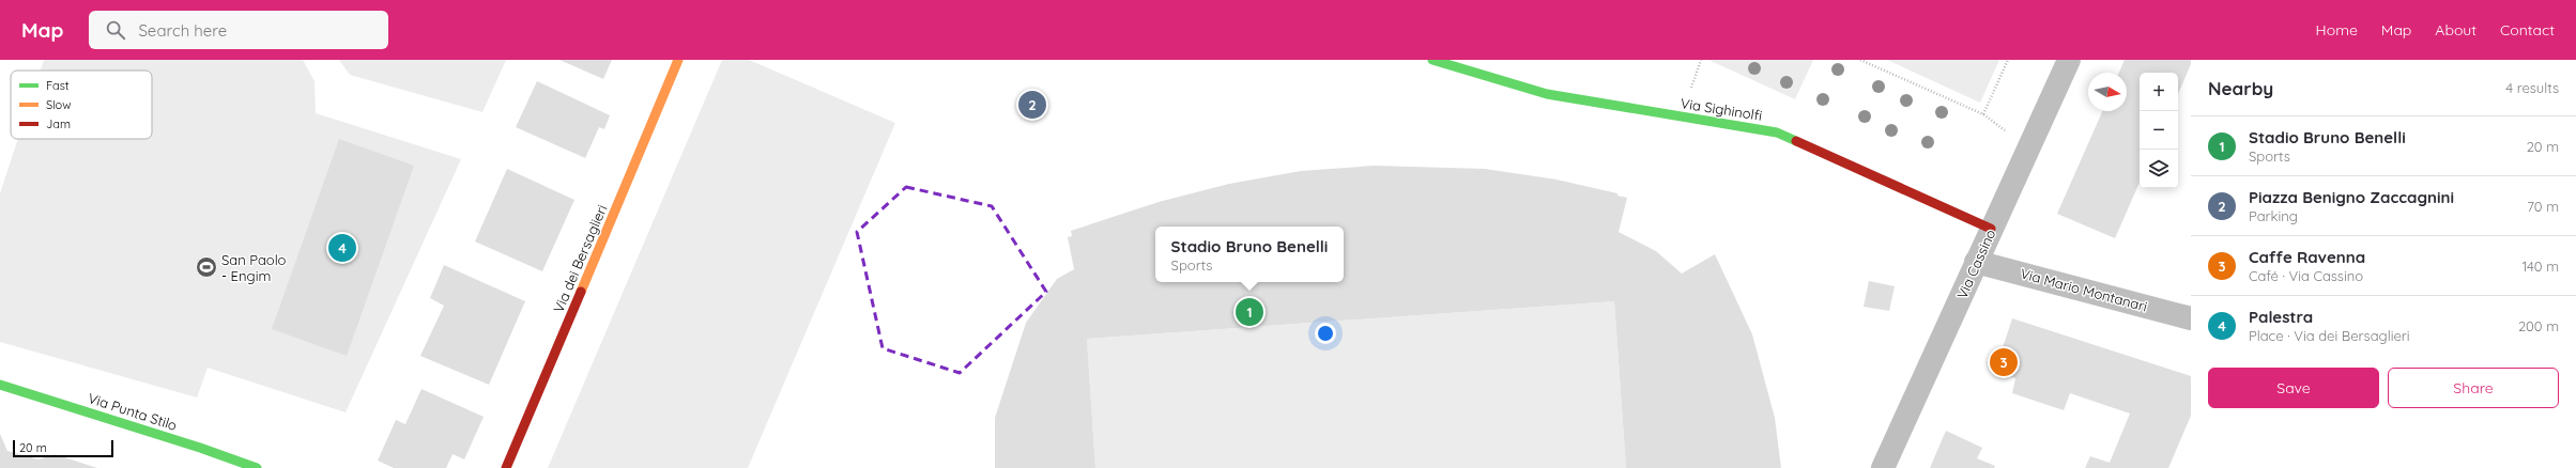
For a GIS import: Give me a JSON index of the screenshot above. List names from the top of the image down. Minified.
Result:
{"streets":{"street":["Via Sighinolfi","Via dei Bersaglieri","Via Cassino","Via Mario Montanari","Via Punta Stilo"]},"crossings":[["Via Sighinolfi","Via Cassino"],["Via Cassino","Via Mario Montanari"]],"places":{"sports":["San Paolo - Engim"]},"legend":["Fast","Slow","Jam"],"scale_bar":"20 m","north":"right","page":{"header":"Map","search":"Search here","nav":["Home","Map","About","Contact"],"heading":["Nearby","4 results"],"map_buttons":["+","−"],"pins":["2","4","1","3"],"list":[{"mark":"1","name":"Stadio Bruno Benelli","note":"Sports","value":"20 m"},{"mark":"2","name":"Piazza Benigno Zaccagnini","note":"Parking","value":"70 m"},{"mark":"3","name":"Caffe Ravenna","note":"Café · Via Cassino","value":"140 m"},{"mark":"4","name":"Palestra","note":"Place · Via dei Bersaglieri","value":"200 m"}],"popup":["Stadio Bruno Benelli","Sports"],"buttons":["Save","Share"],"scale":"20 m"}}
